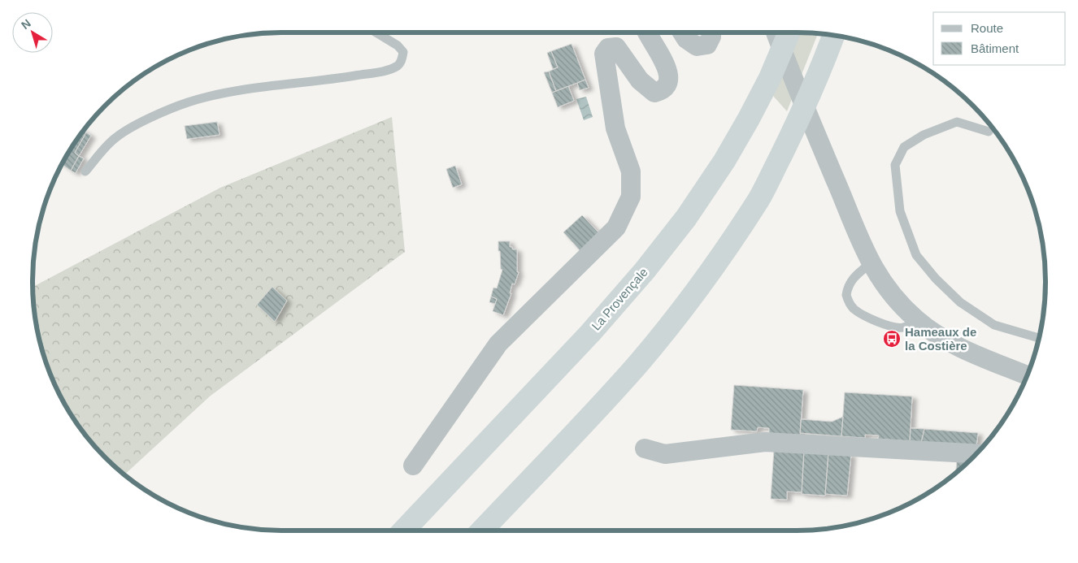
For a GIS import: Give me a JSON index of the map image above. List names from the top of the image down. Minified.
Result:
{"streets":{"highway":["La Provençale"]},"places":{"bus stop":["Hameaux de la Costière"]},"legend":["Route","Bâtiment"],"north":"top left"}
